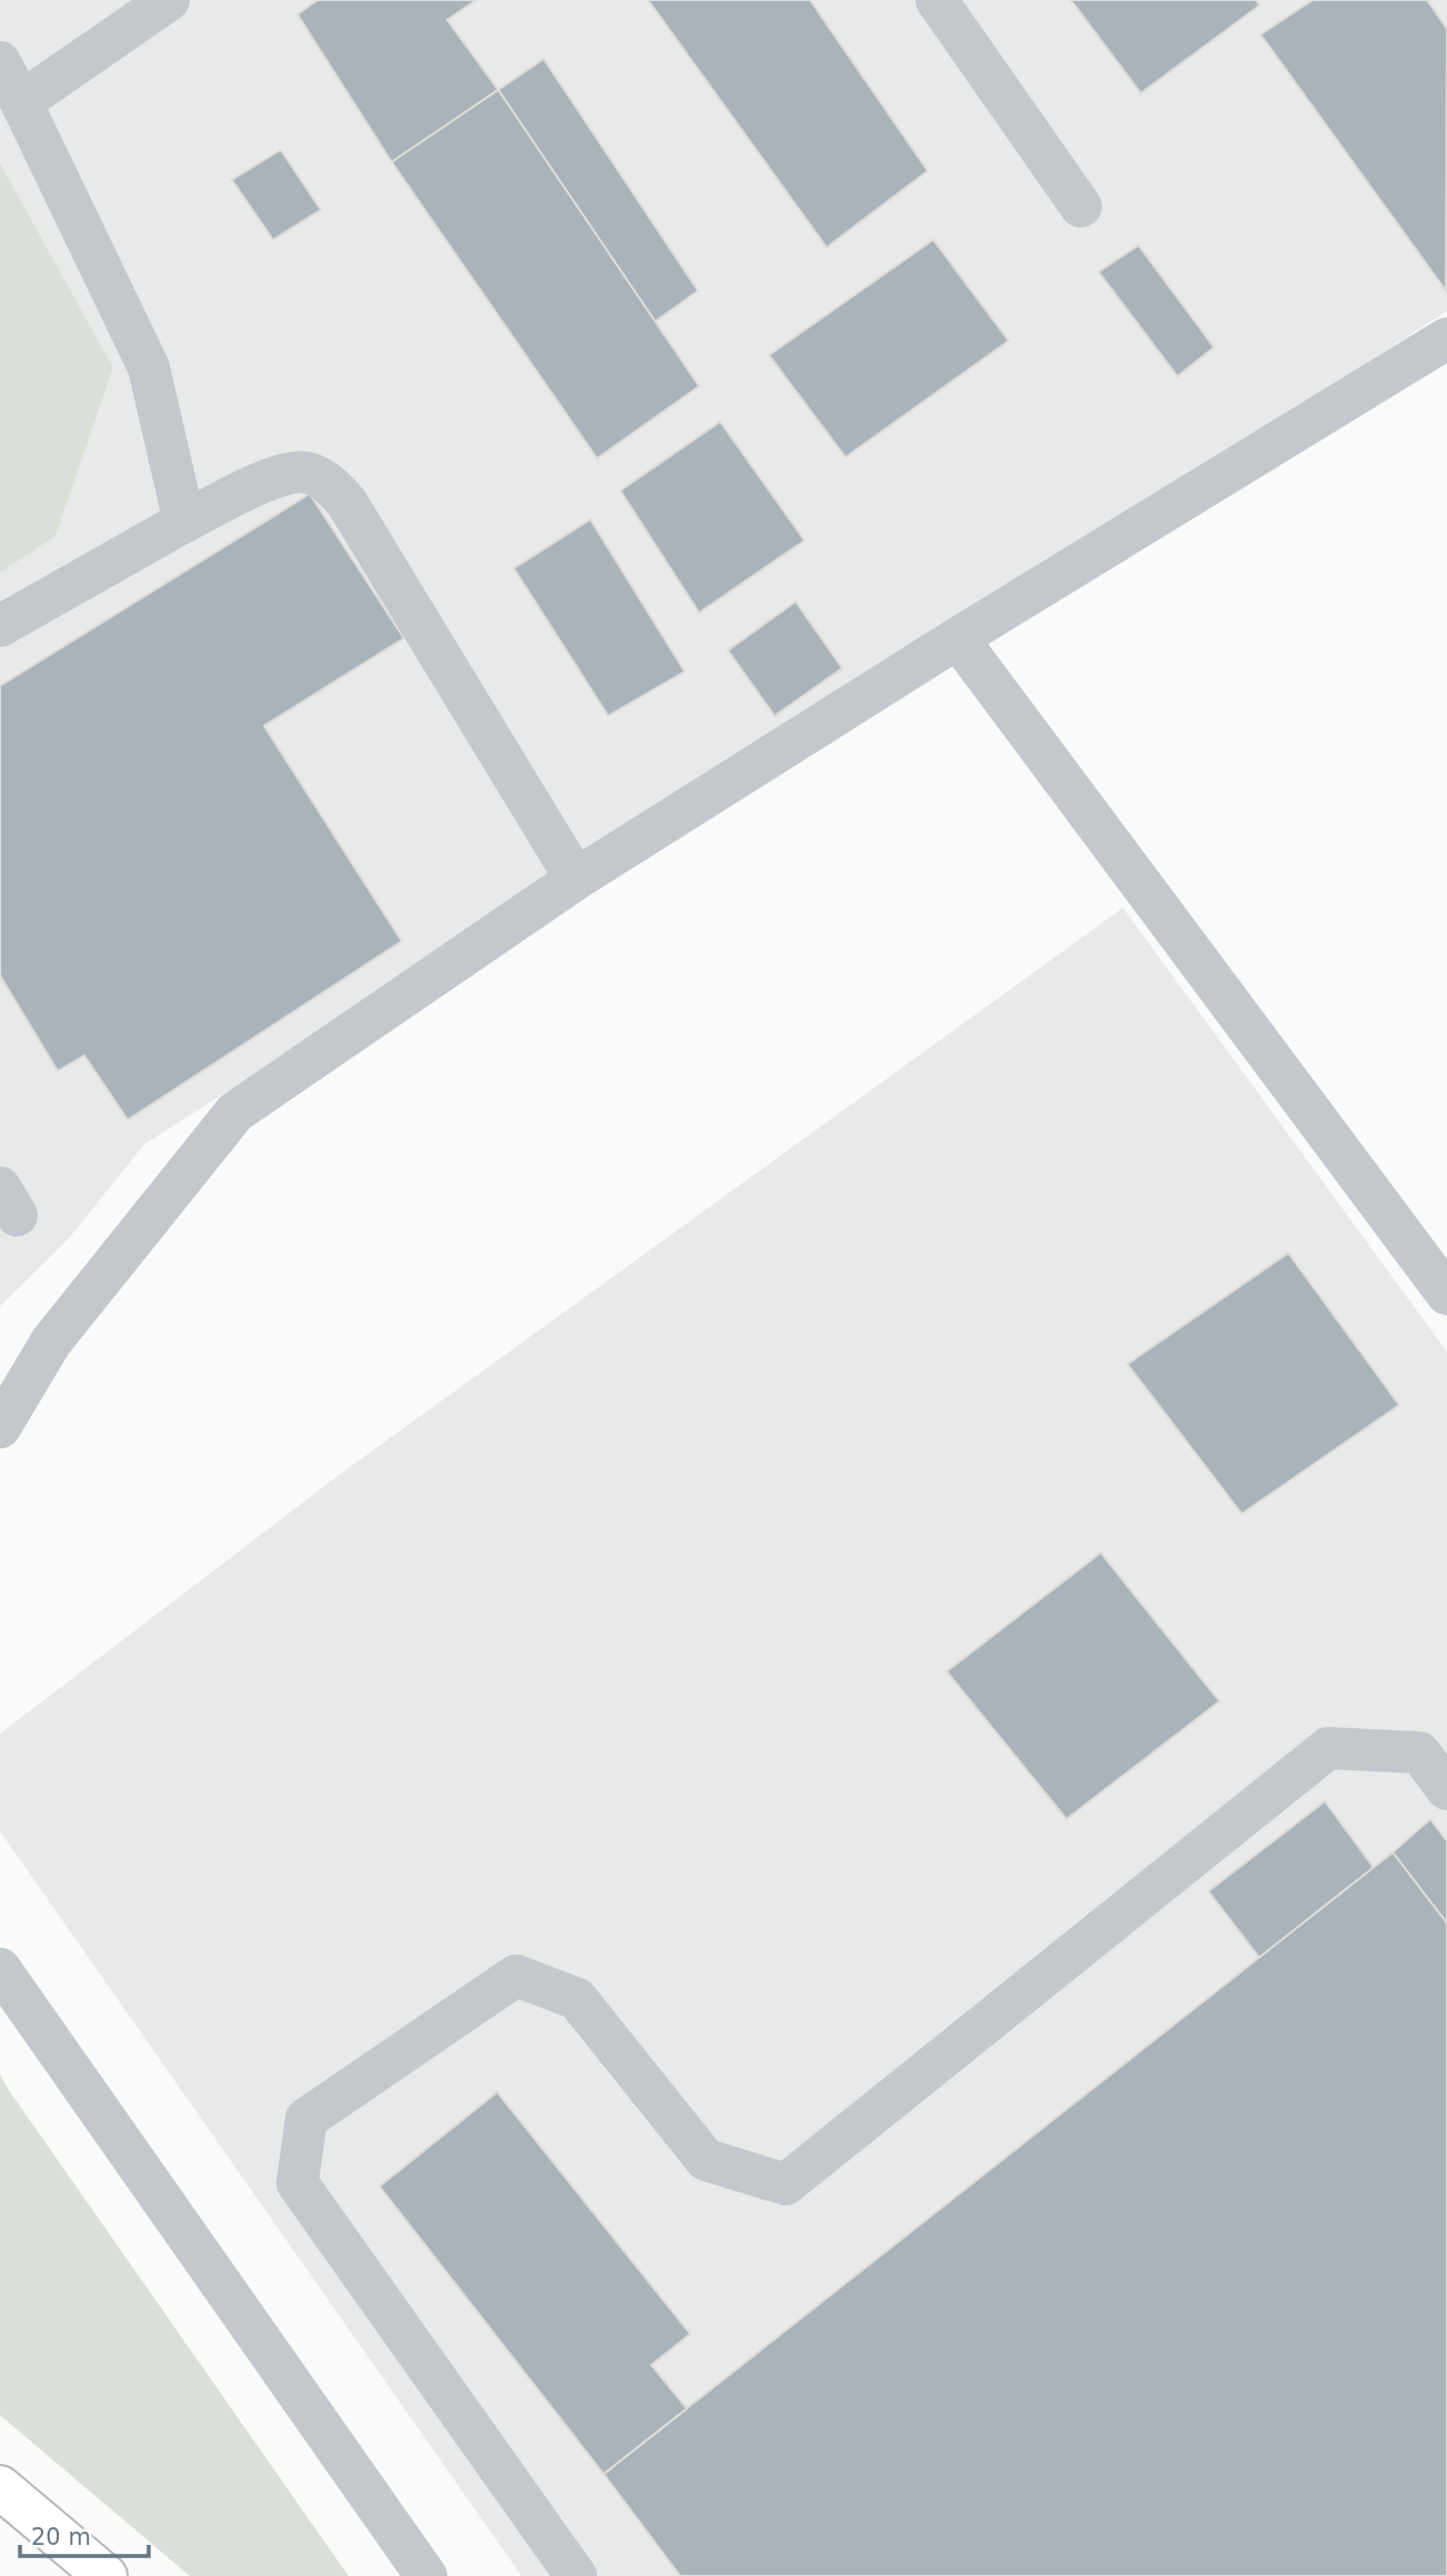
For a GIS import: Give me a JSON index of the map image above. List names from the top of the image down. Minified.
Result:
{"scale_bar":"20 m"}
